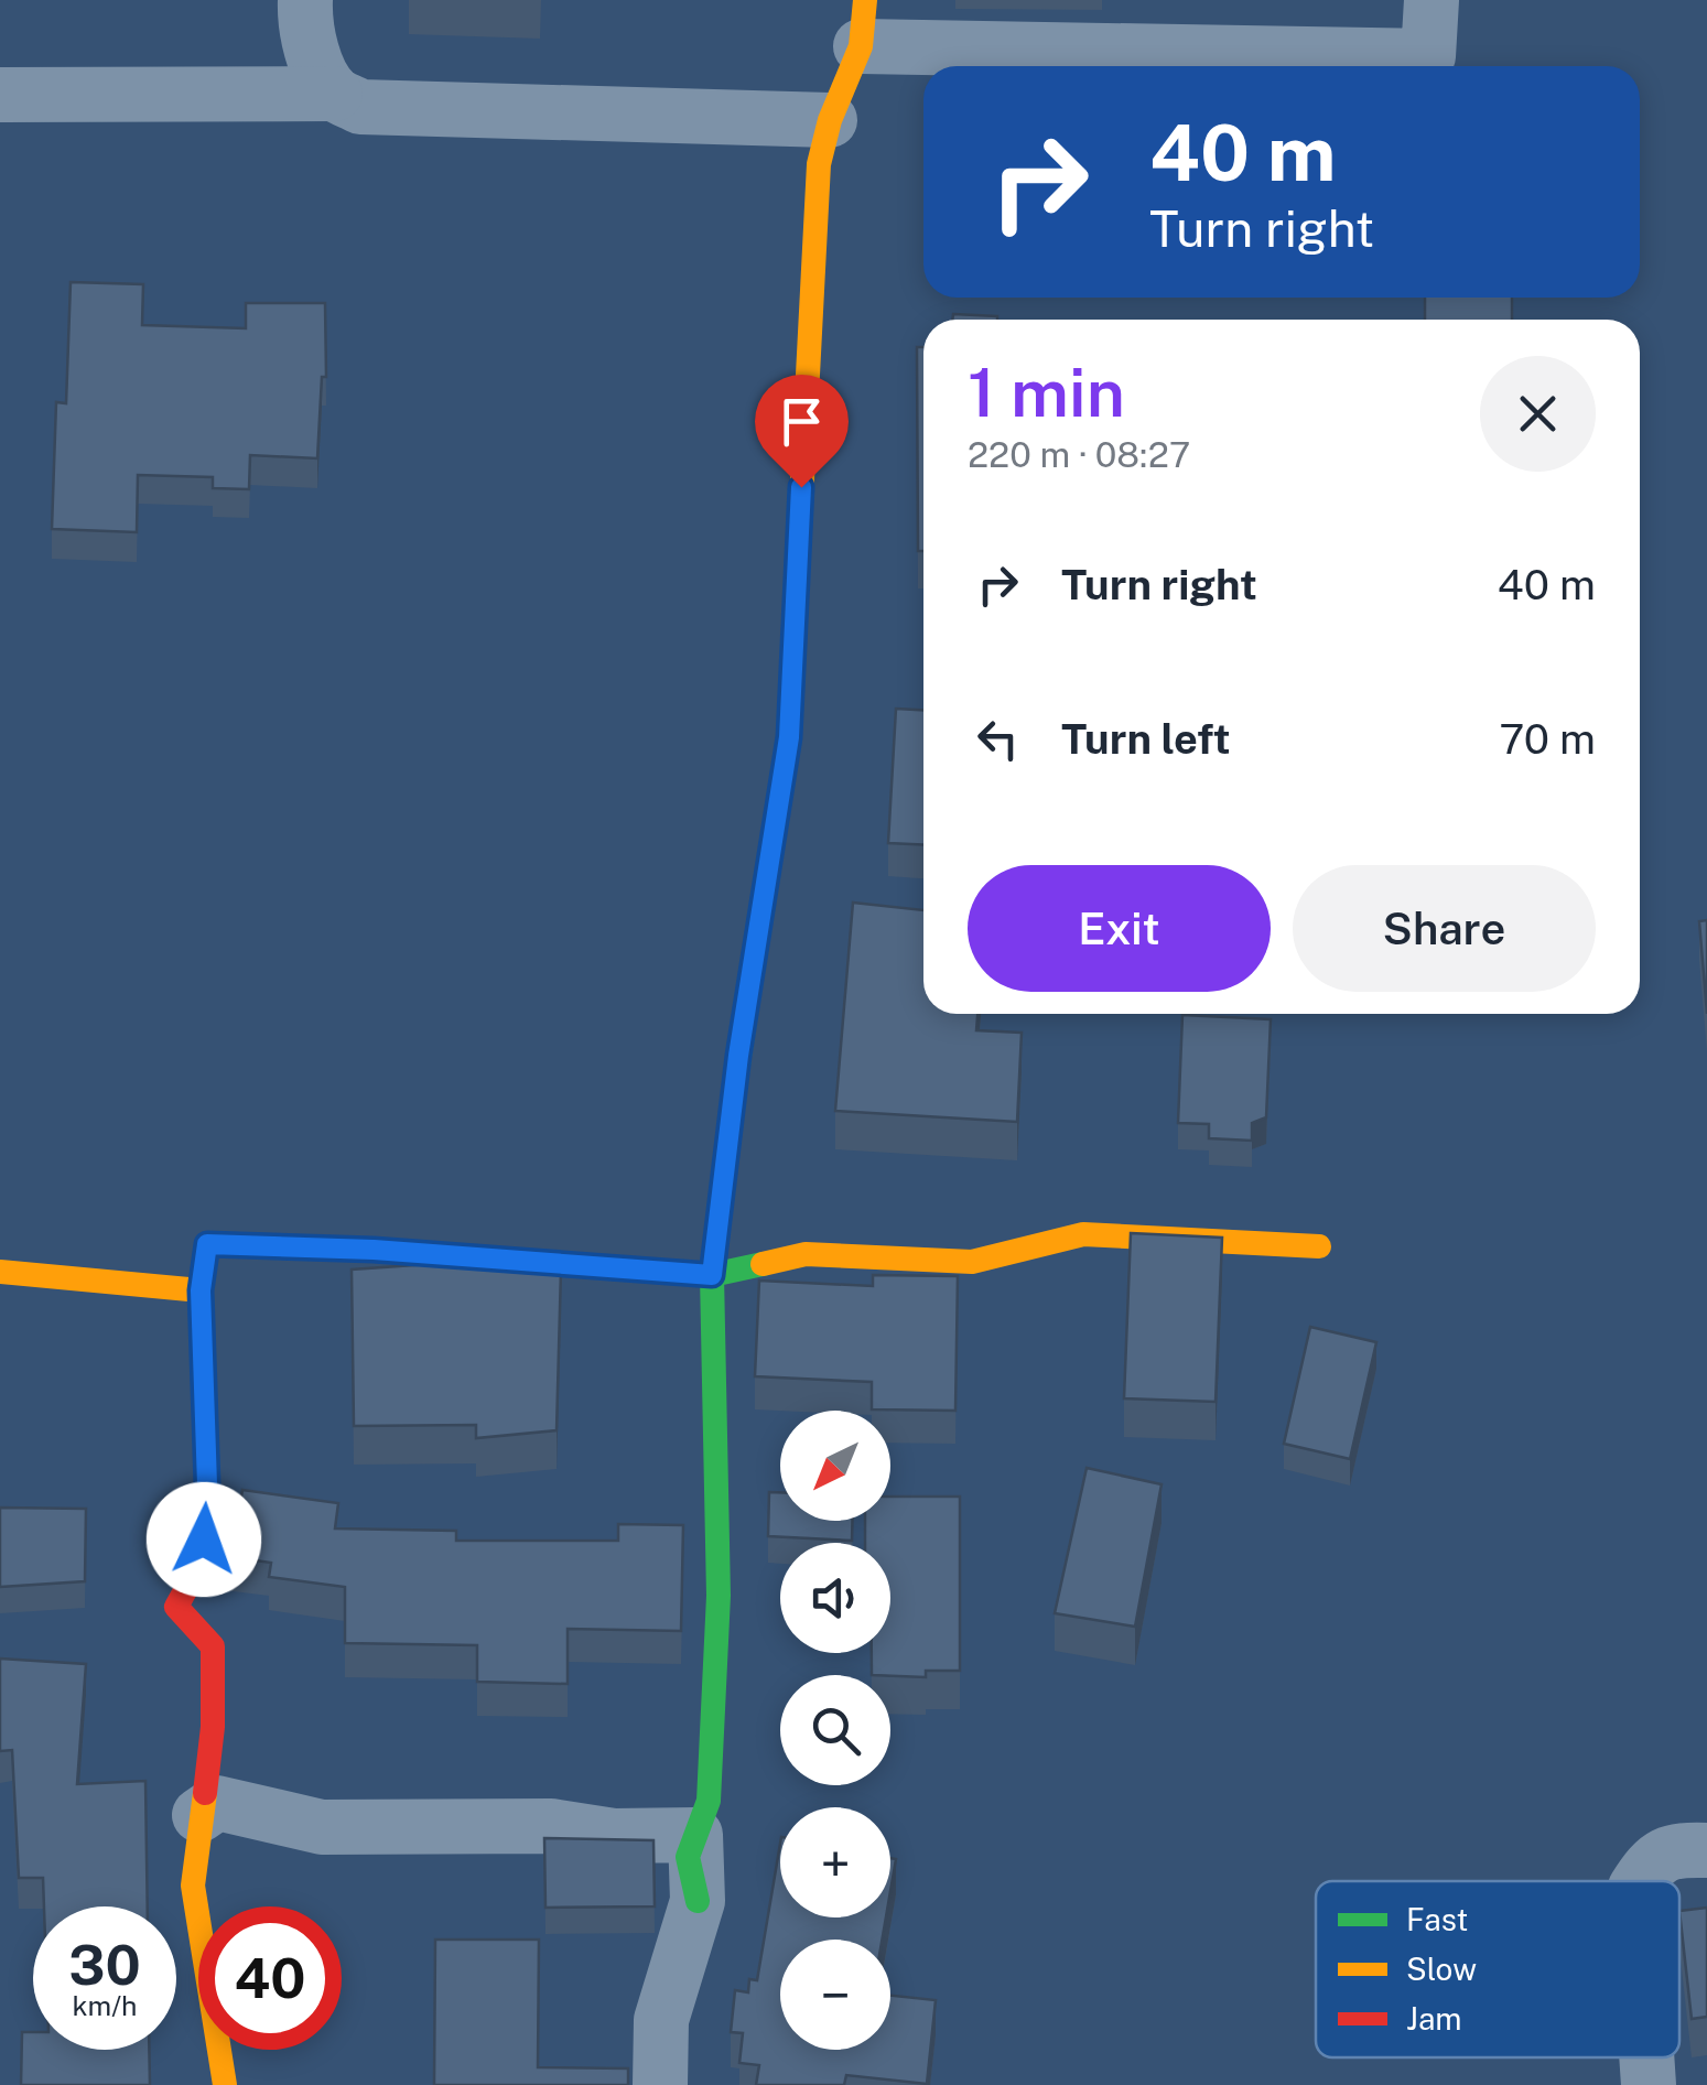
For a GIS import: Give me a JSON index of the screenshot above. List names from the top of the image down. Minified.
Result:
{"legend":["Fast","Slow","Jam"],"north":"bottom left","page":{"turn":["40 m","Turn right"],"heading":["1 min","220 m · 08:27"],"list":[{"name":"Turn right","value":"40 m"},{"name":"Turn left","value":"70 m"}],"buttons":["Exit","Share"],"map_buttons":["+","−"],"speed":"30 km/h","limit":"40"}}
